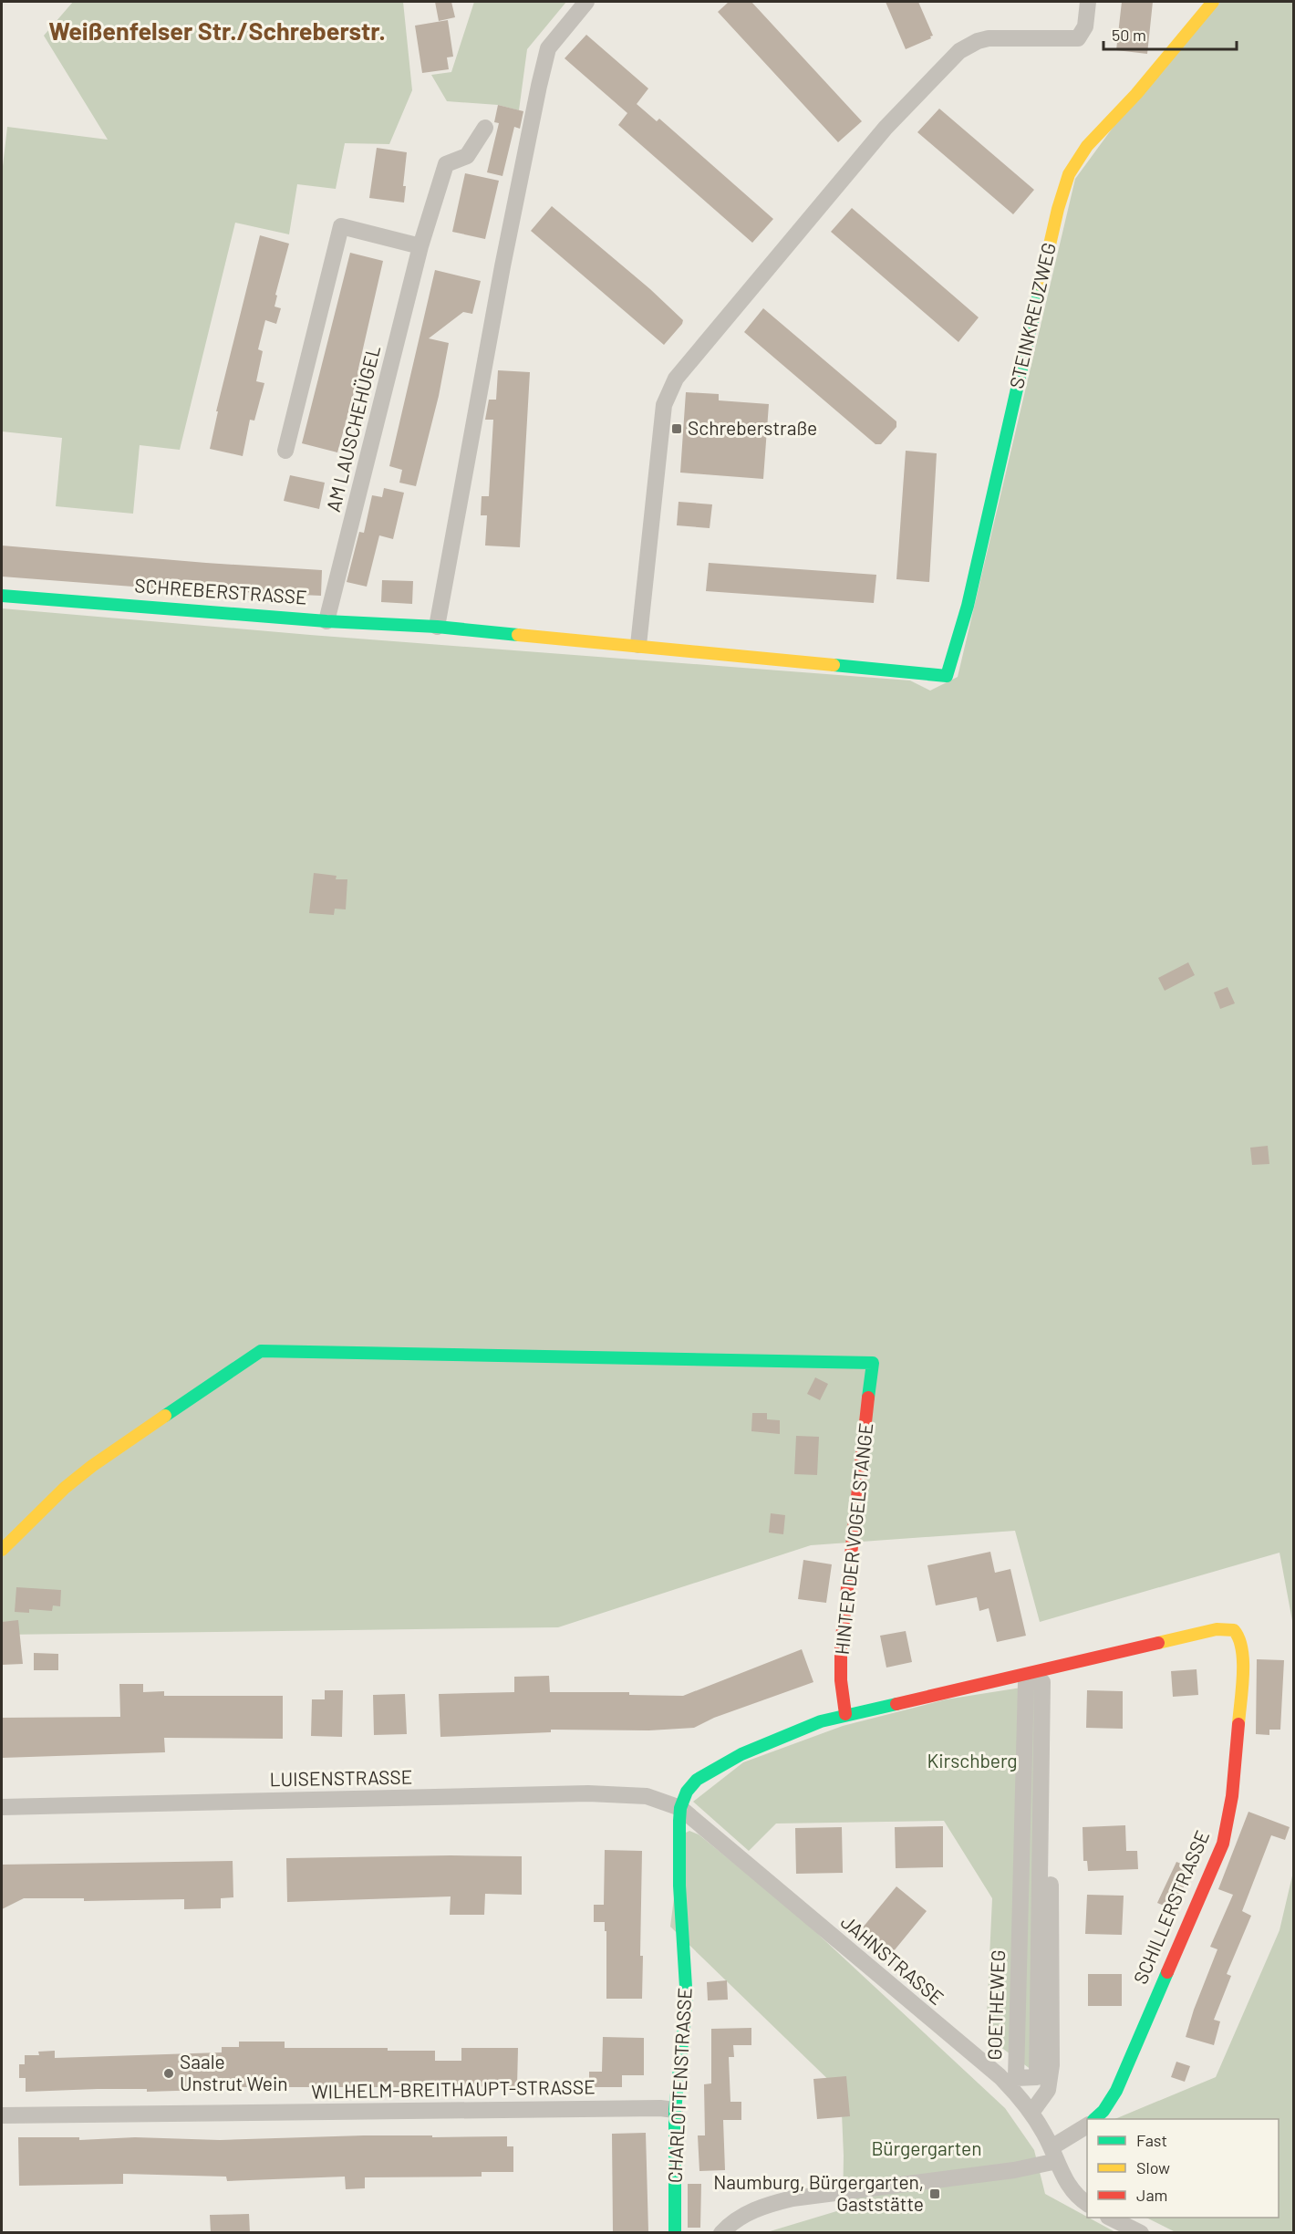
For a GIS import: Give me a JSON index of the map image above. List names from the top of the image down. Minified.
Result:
{"streets":{"street":["STEINKREUZWEG","AM LAUSCHEHÜGEL","SCHREBERSTRASSE","HINTER DER VOGELSTANGE","LUISENSTRASSE","SCHILLERSTRASSE","JAHNSTRASSE","GOETHEWEG","CHARLOTTENSTRASSE","WILHELM-BREITHAUPT-STRASSE"]},"crossings":[["STEINKREUZWEG","SCHREBERSTRASSE"],["AM LAUSCHEHÜGEL","SCHREBERSTRASSE"],["LUISENSTRASSE","JAHNSTRASSE"],["LUISENSTRASSE","CHARLOTTENSTRASSE"],["JAHNSTRASSE","CHARLOTTENSTRASSE"],["CHARLOTTENSTRASSE","WILHELM-BREITHAUPT-STRASSE"]],"districts":["Weißenfelser Str./Schreberstr."],"parks":["Kirschberg","Bürgergarten"],"places":{"transit":["Schreberstraße","Naumburg, Bürgergarten, Gaststätte"],"other":["Saale Unstrut Wein"]},"legend":["Fast","Slow","Jam"],"scale_bar":"50 m"}
